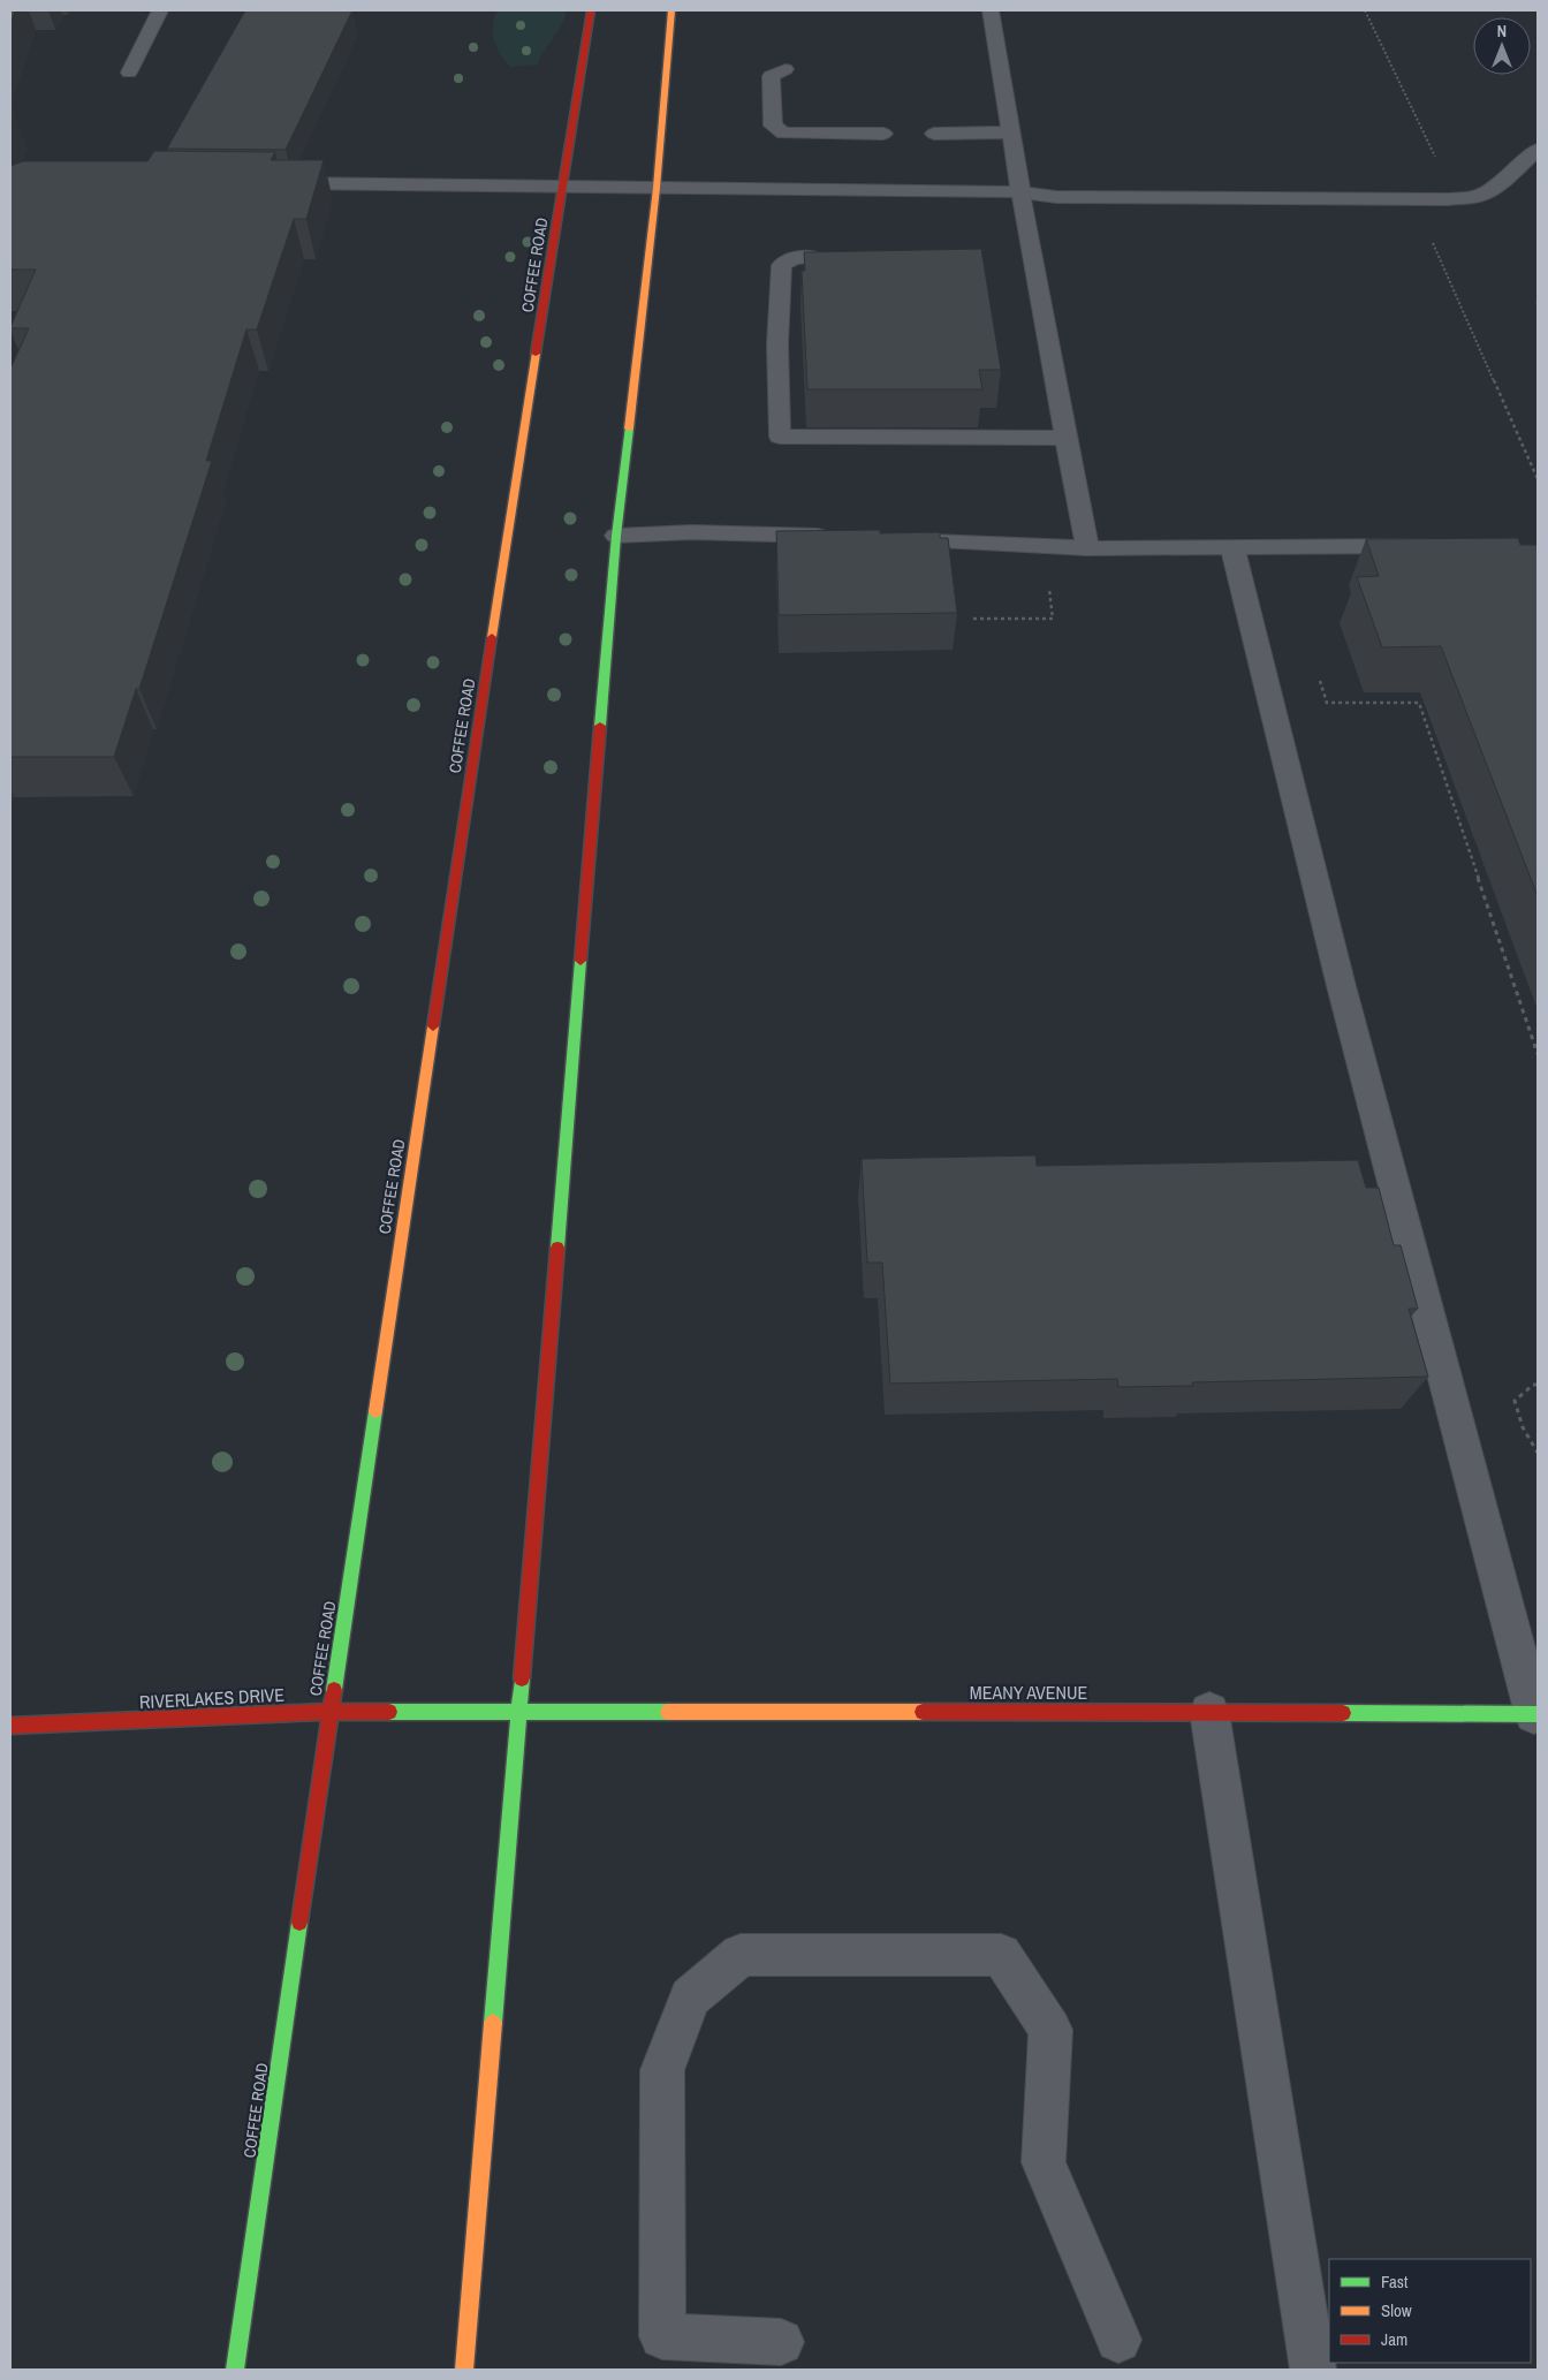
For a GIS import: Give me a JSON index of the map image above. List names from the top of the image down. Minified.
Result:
{"streets":{"main road":["COFFEE ROAD","MEANY AVENUE","RIVERLAKES DRIVE"]},"crossings":[["COFFEE ROAD","RIVERLAKES DRIVE"],["MEANY AVENUE","RIVERLAKES DRIVE"]],"legend":["Fast","Slow","Jam"],"north":"top"}
